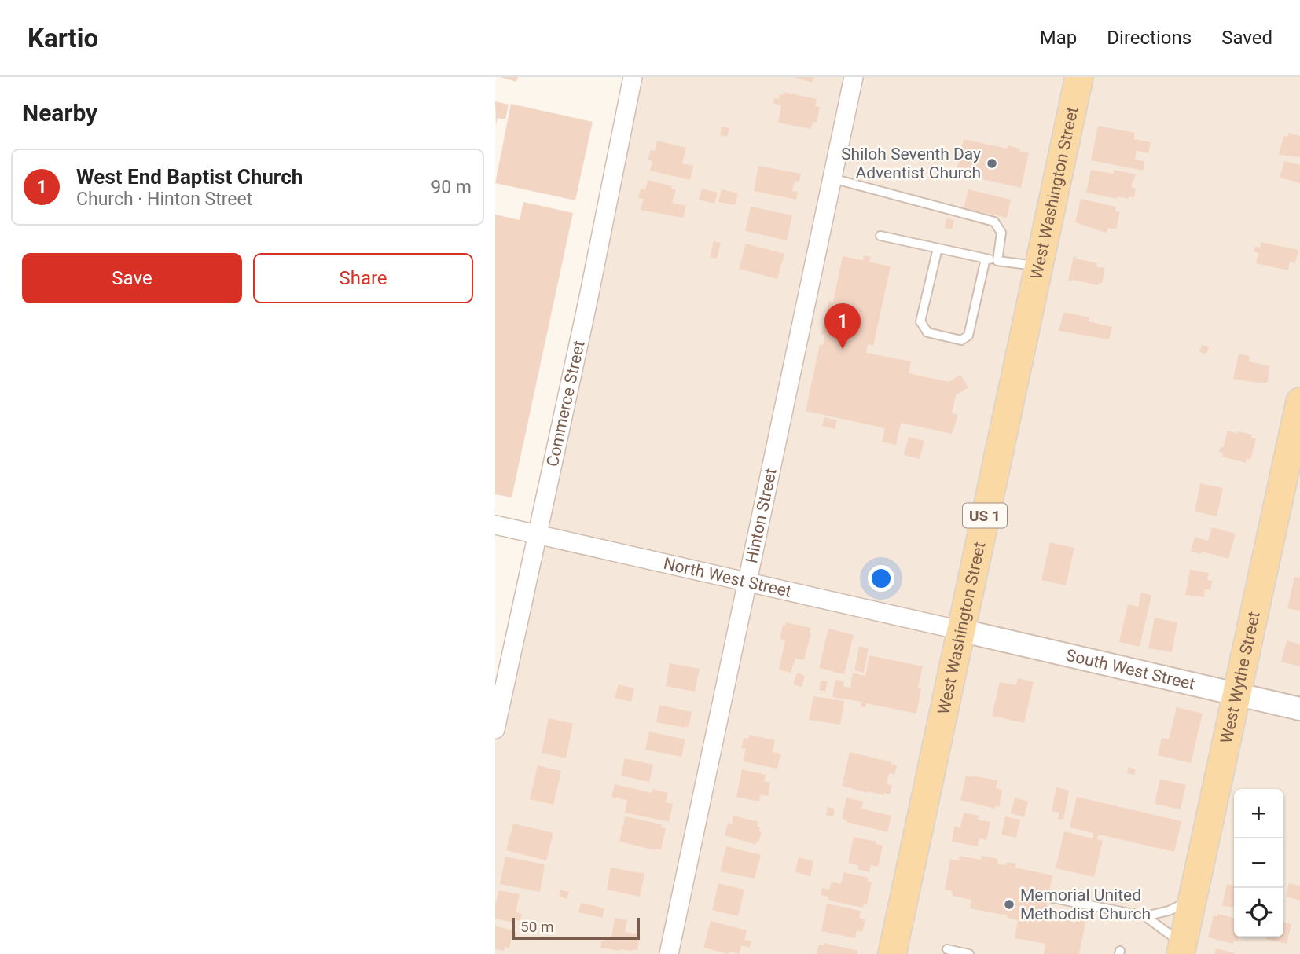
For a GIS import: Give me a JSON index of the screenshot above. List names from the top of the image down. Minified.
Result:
{"streets":{"main road":["West Washington Street","US 1","West Wythe Street"],"street":["Commerce Street","Hinton Street","North West Street","South West Street"]},"crossings":[["West Washington Street","North West Street"],["West Washington Street","South West Street"],["Commerce Street","North West Street"],["Hinton Street","North West Street"],["North West Street","South West Street"],["South West Street","West Wythe Street"]],"places":["Shiloh Seventh Day Adventist Church","Memorial United Methodist Church"],"scale_bar":"50 m","page":{"header":"Kartio","nav":["Map","Directions","Saved"],"heading":"Nearby","list":[{"mark":"1","name":"West End Baptist Church","note":"Church · Hinton Street","value":"90 m"}],"buttons":["Save","Share"],"pins":"1","map_buttons":["+","−"],"scale":"50 m"}}
